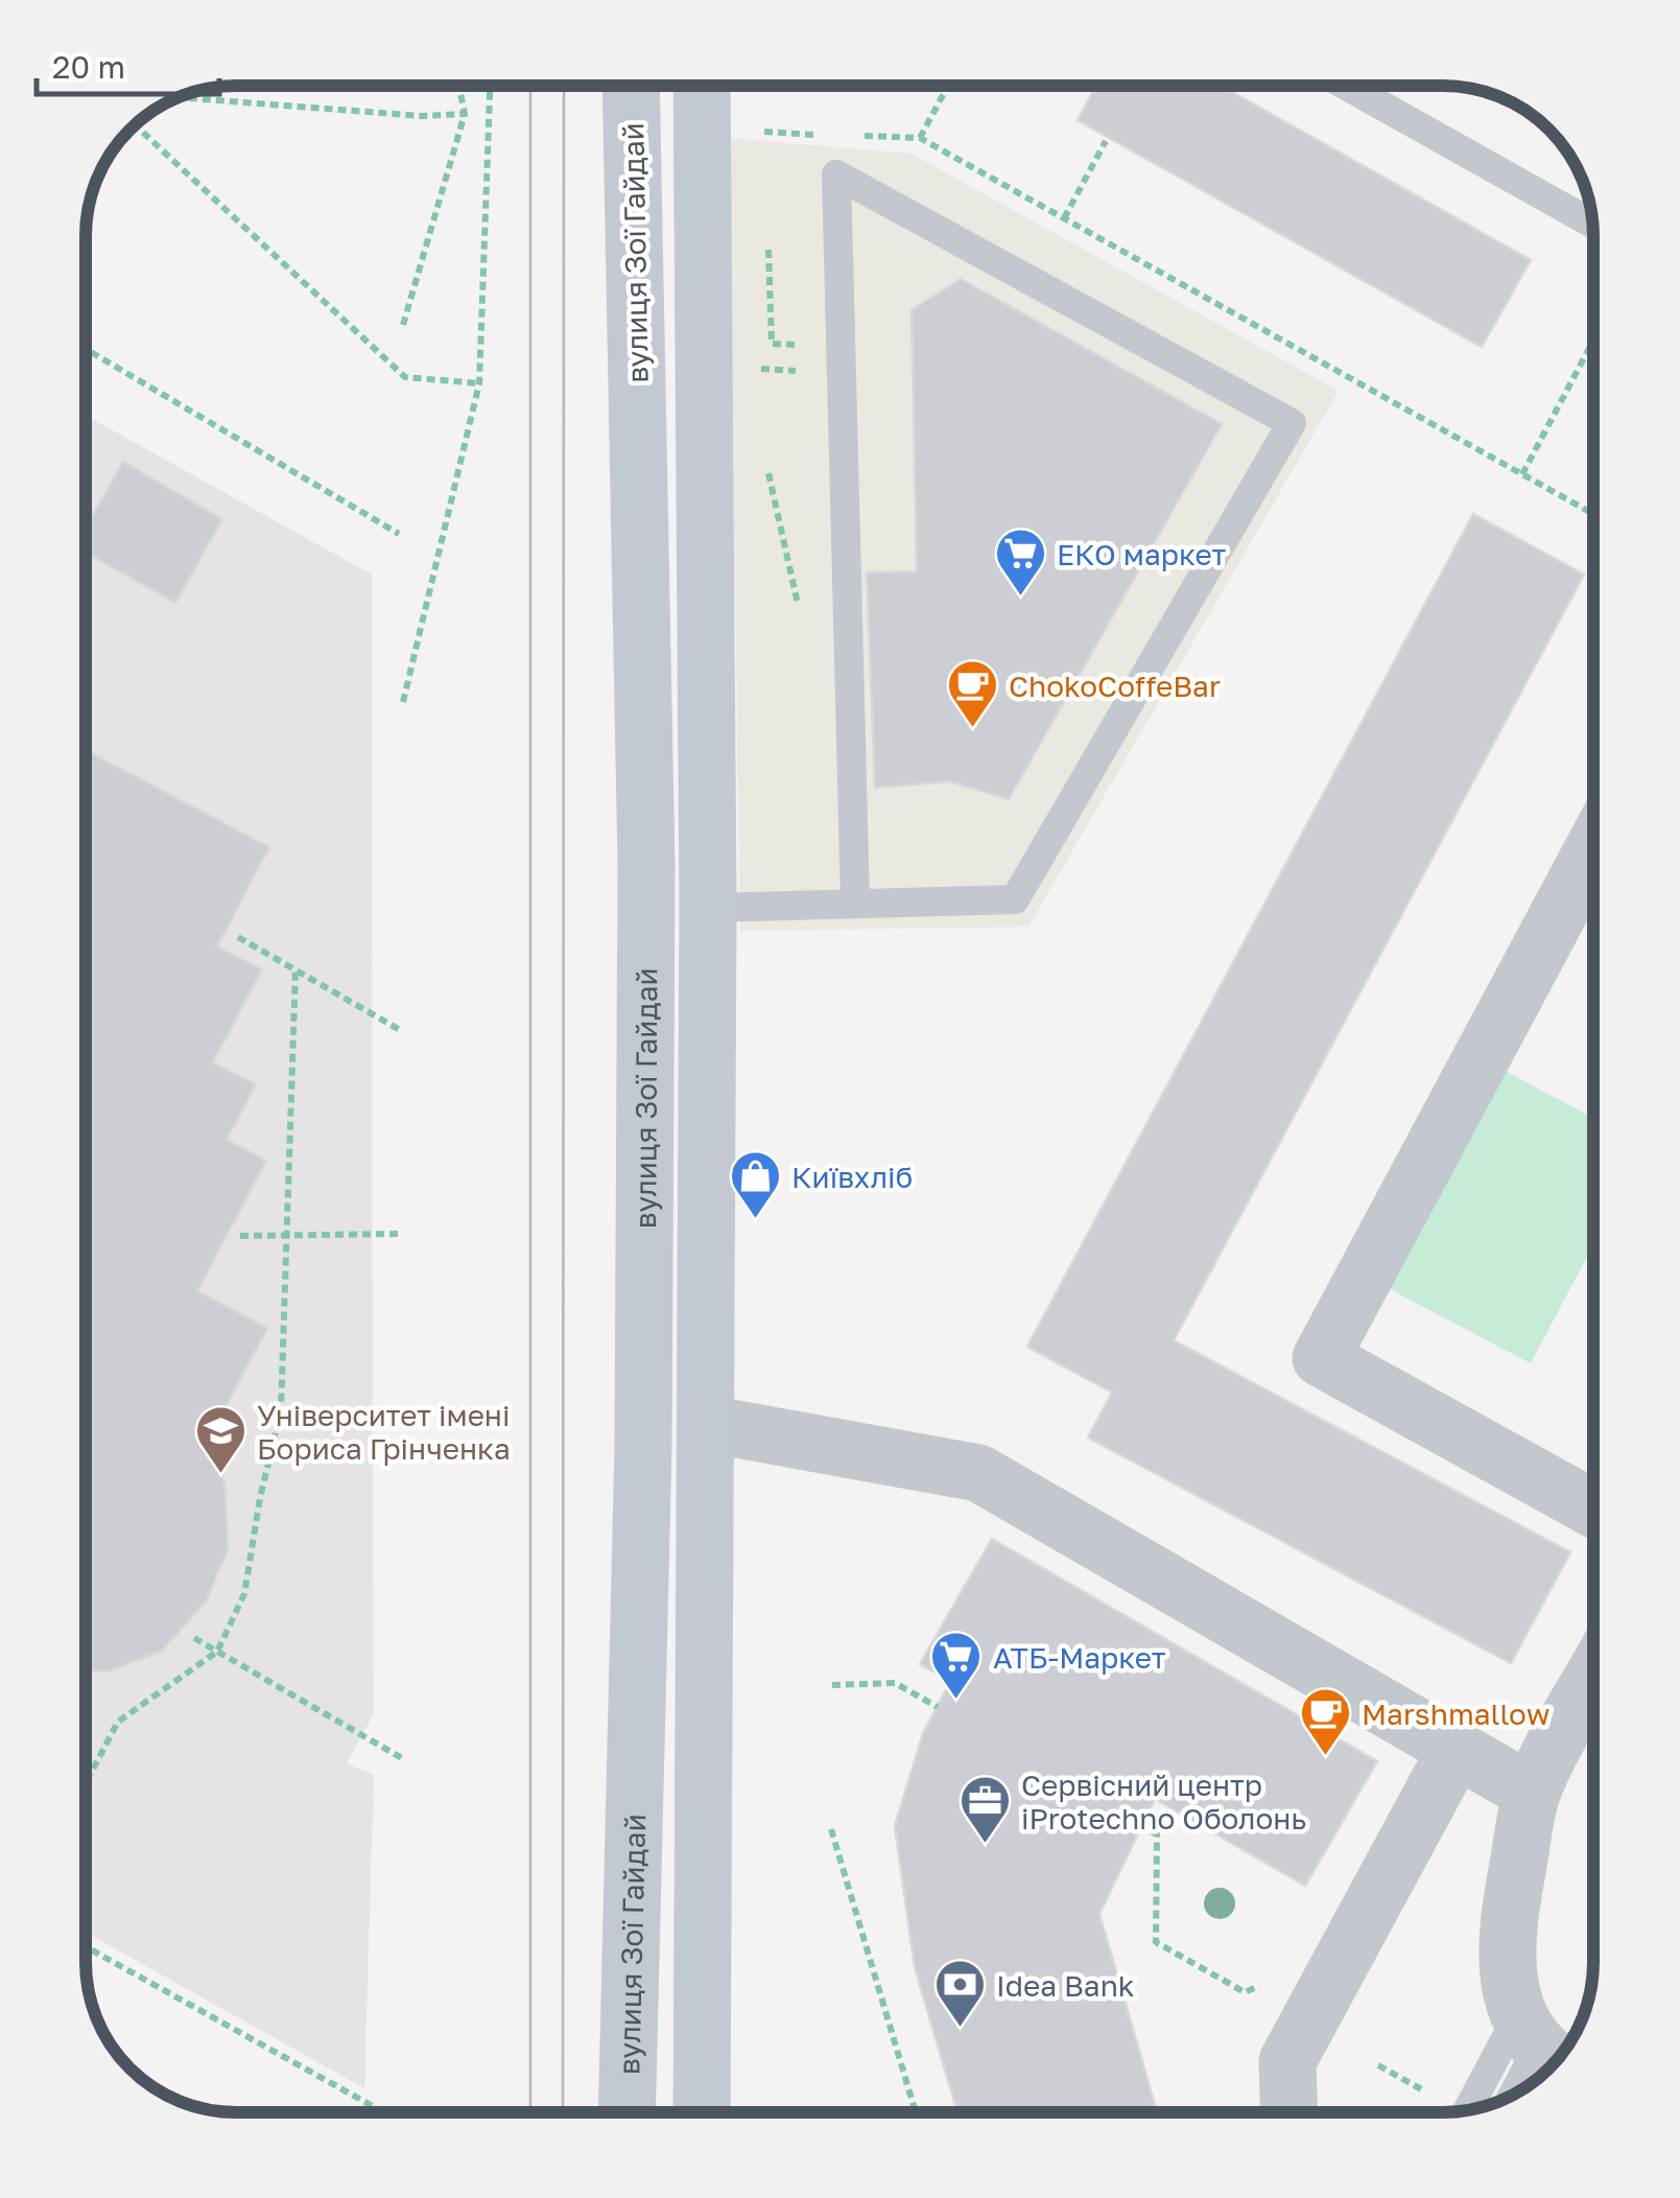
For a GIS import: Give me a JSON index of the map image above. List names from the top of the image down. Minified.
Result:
{"streets":{"main road":["вулиця Зої Гайдай"]},"places":{"supermarket":["ЕКО маркет","АТБ-Маркет"],"cafe":["ChokoCoffeBar","Marshmallow"],"shop":["Київхліб"],"school or university":["Університет імені Бориса Грінченка"],"office":["Сервісний центр iProtechno Оболонь"],"bank":["Idea Bank"]},"scale_bar":"20 m"}
